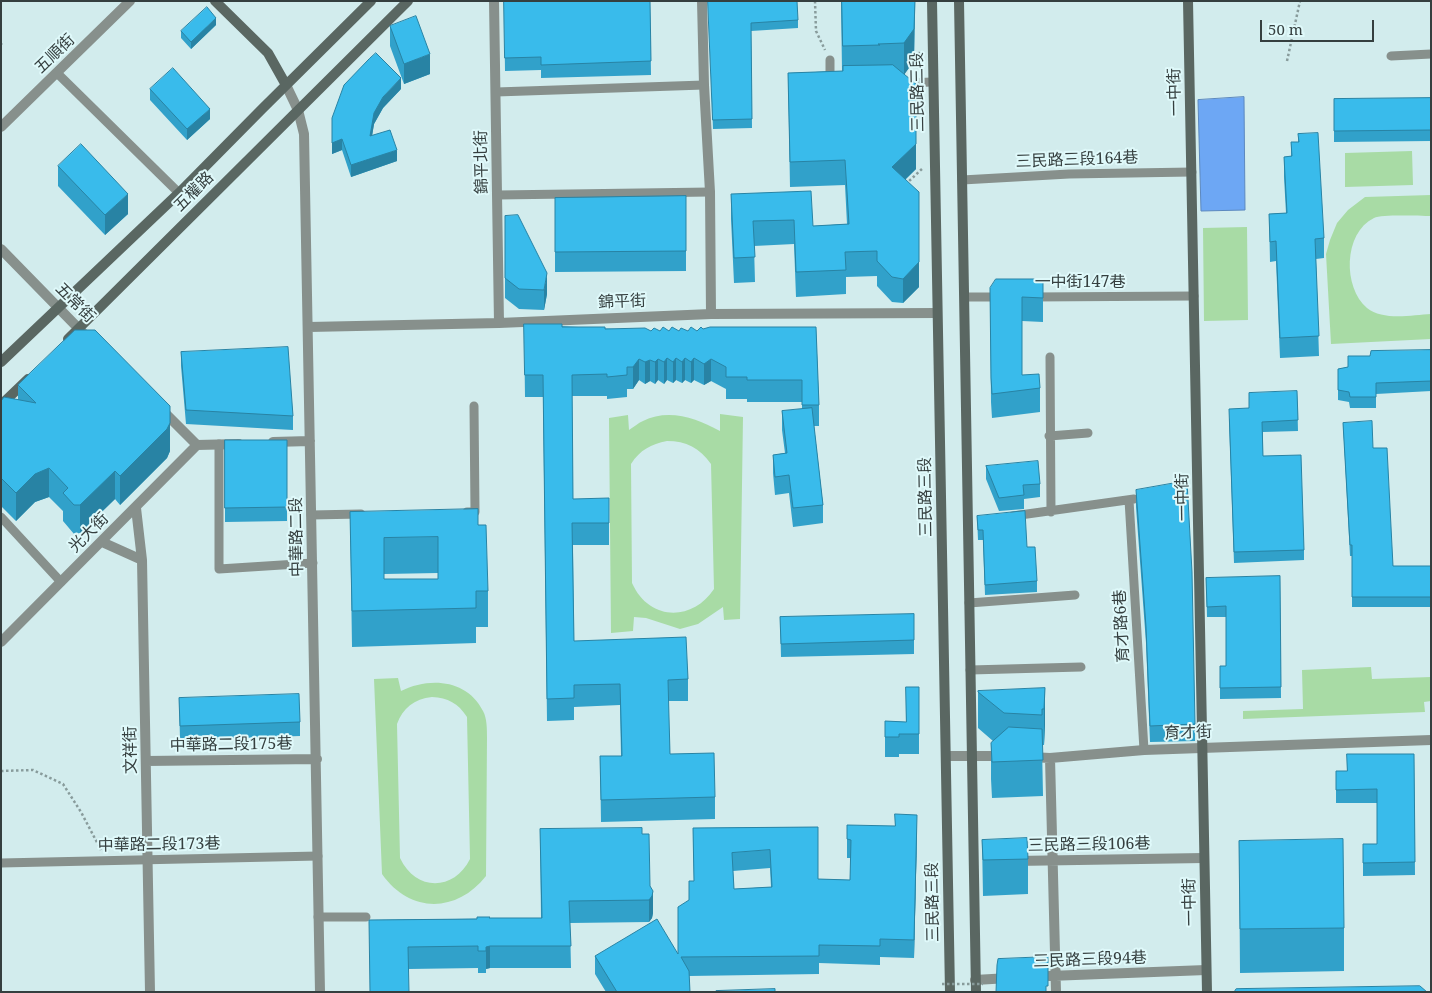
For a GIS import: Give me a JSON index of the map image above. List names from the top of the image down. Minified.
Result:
{"streets":{"main road":["三民路三段","一中街","五權路"],"street":["五順街","錦平北街","錦平街","五常街","光大街","中華路二段","育才街","中華路二段175巷","文祥街","三民路三段106巷","三民路三段94巷"],"lane":["三民路三段164巷","一中街147巷","育才路6巷","中華路二段173巷"]},"crossings":[["三民路三段","錦平街"],["三民路三段","育才街"],["一中街","三民路三段164巷"],["一中街","一中街147巷"],["一中街","育才街"],["一中街","三民路三段106巷"],["一中街","三民路三段94巷"],["錦平北街","錦平街"],["五權路","五常街"],["五權路","中華路二段"],["錦平街","中華路二段"],["光大街","文祥街"],["中華路二段","中華路二段175巷"],["中華路二段","中華路二段173巷"],["育才路6巷","育才街"],["中華路二段175巷","文祥街"],["文祥街","中華路二段173巷"]],"scale_bar":"50 m"}
